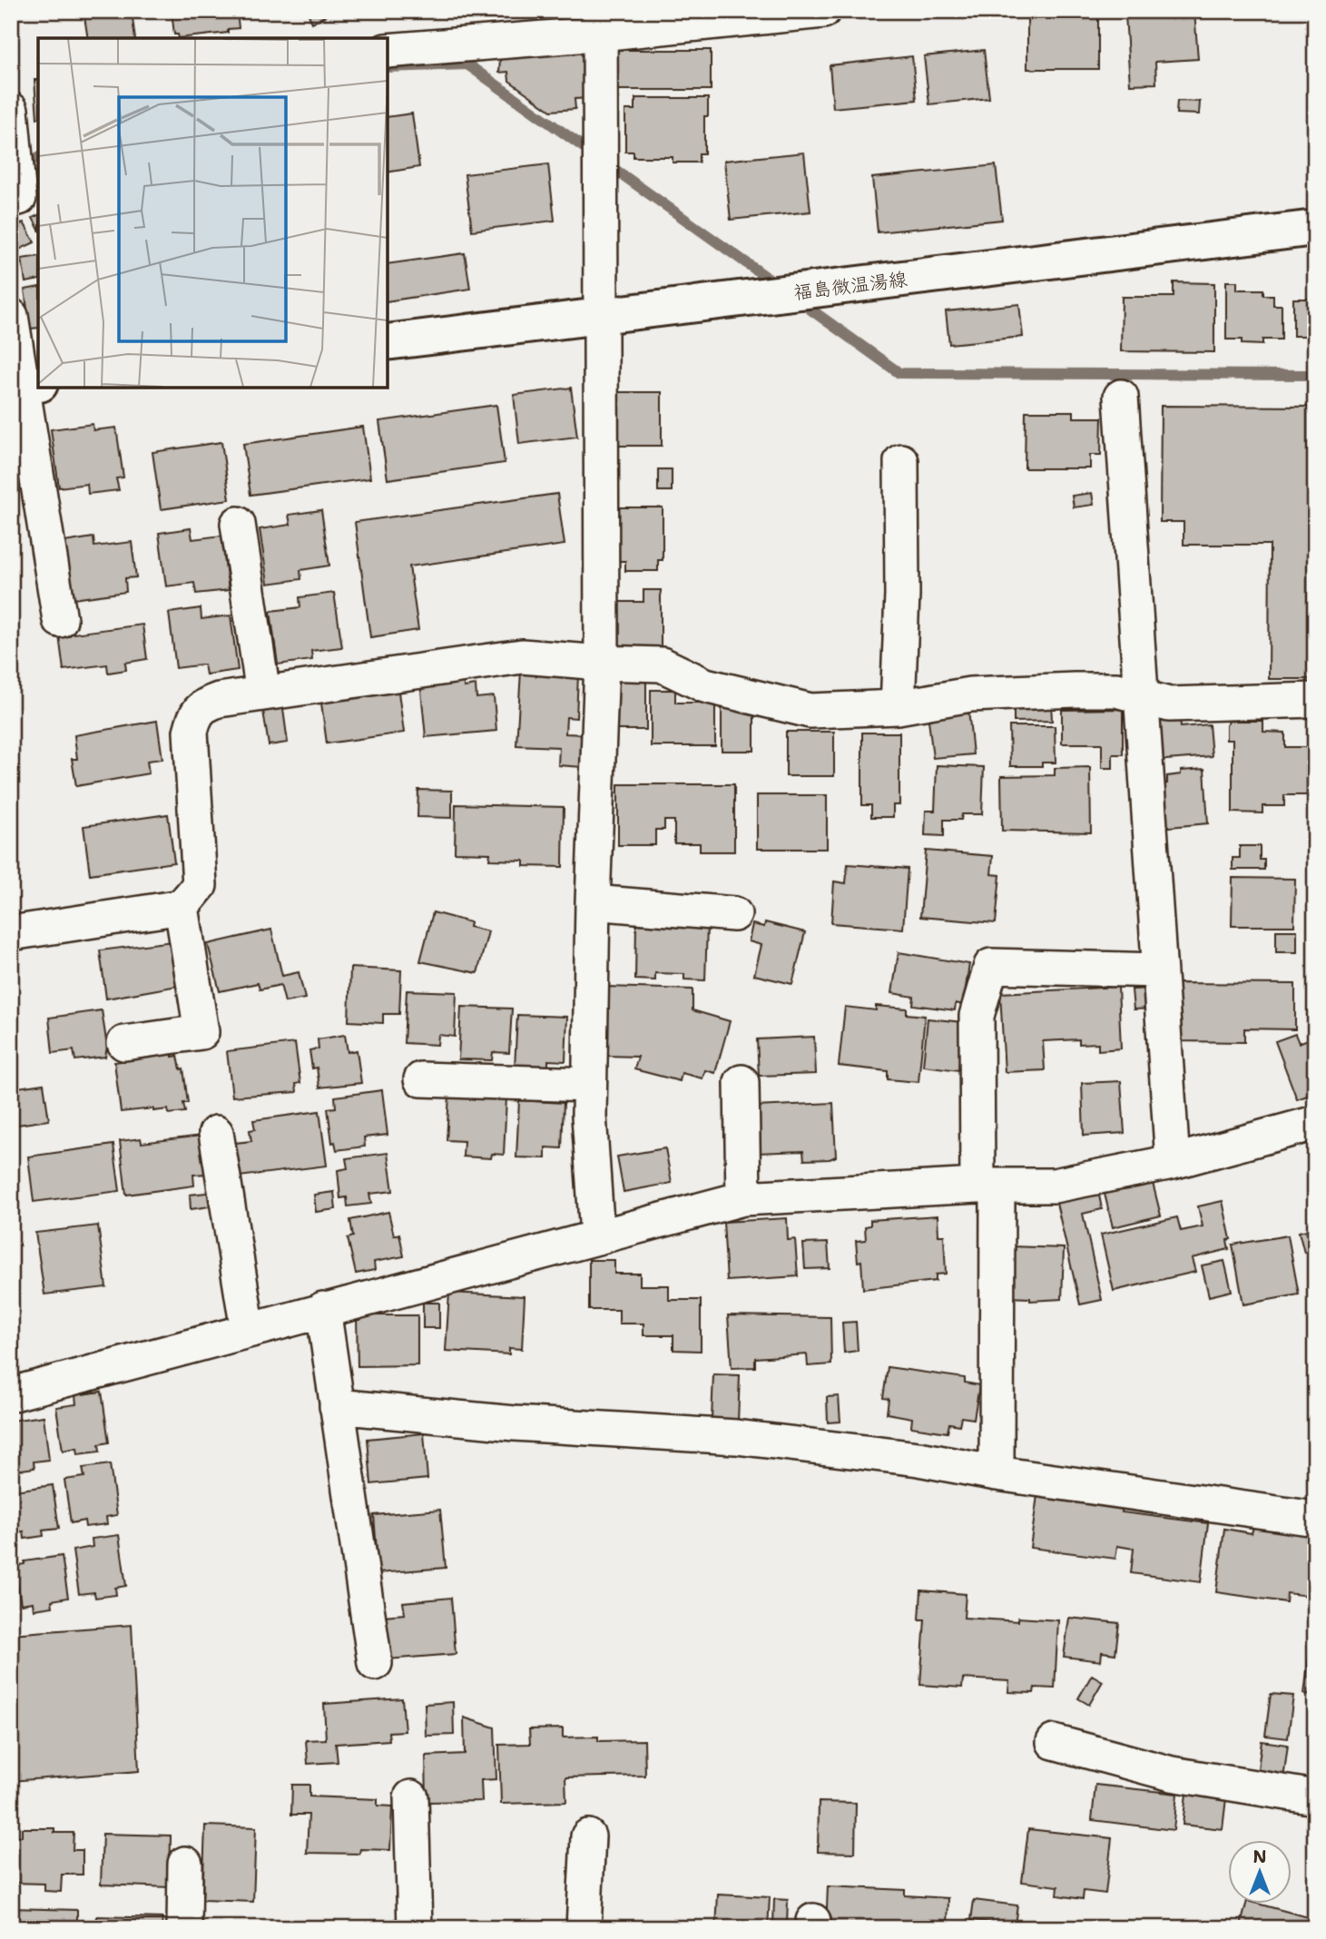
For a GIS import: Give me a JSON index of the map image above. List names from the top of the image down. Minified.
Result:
{"streets":{"main road":["福島微温湯線"]},"north":"top"}
